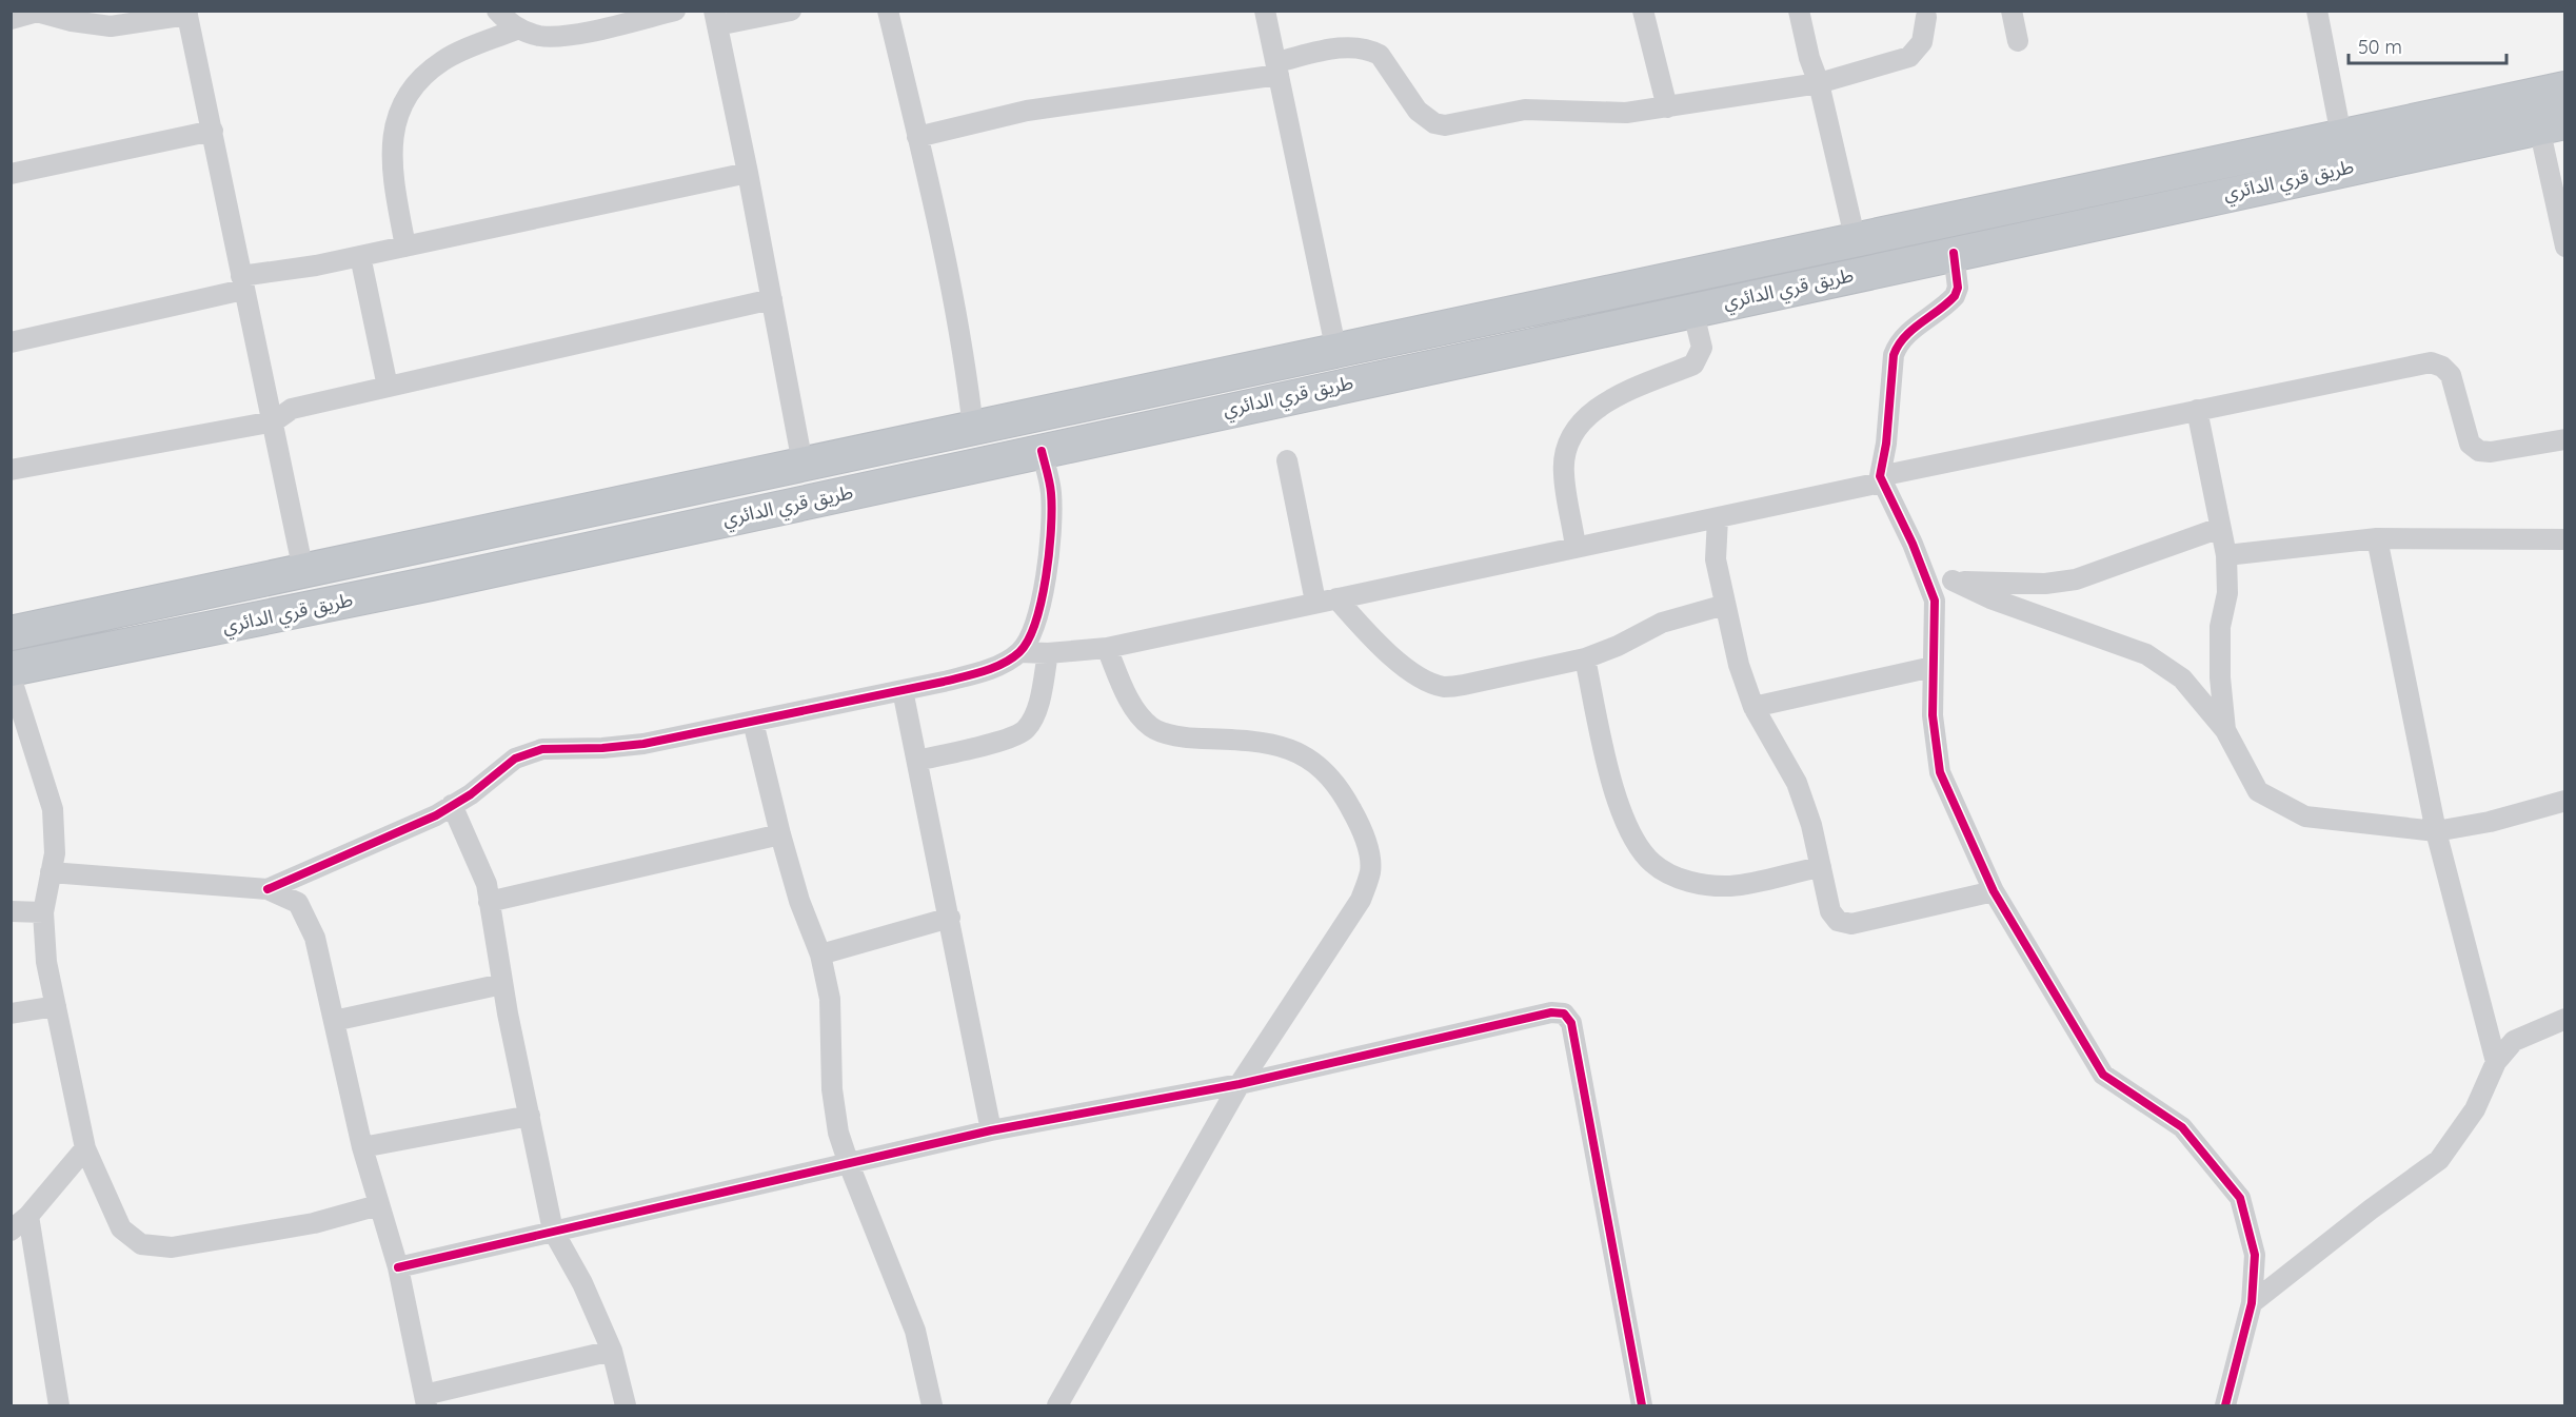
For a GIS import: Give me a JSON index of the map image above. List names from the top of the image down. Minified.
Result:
{"streets":{"highway":["طريق قري الدائري"]},"scale_bar":"50 m"}
